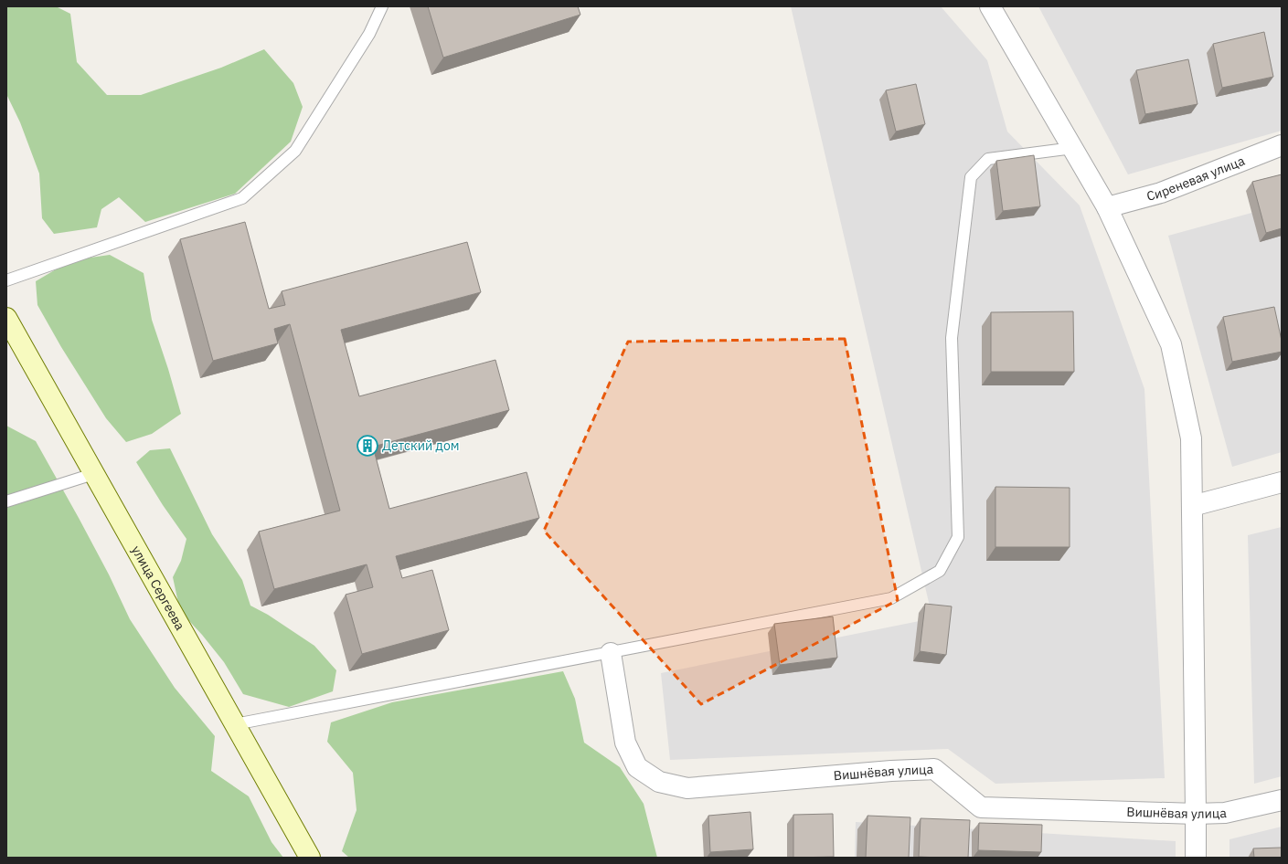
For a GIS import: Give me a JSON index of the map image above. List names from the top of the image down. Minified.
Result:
{"streets":{"main road":["улица Сергеева"],"street":["Сиреневая улица","Вишнёвая улица"]},"places":{"building":["Детский дом"]}}
